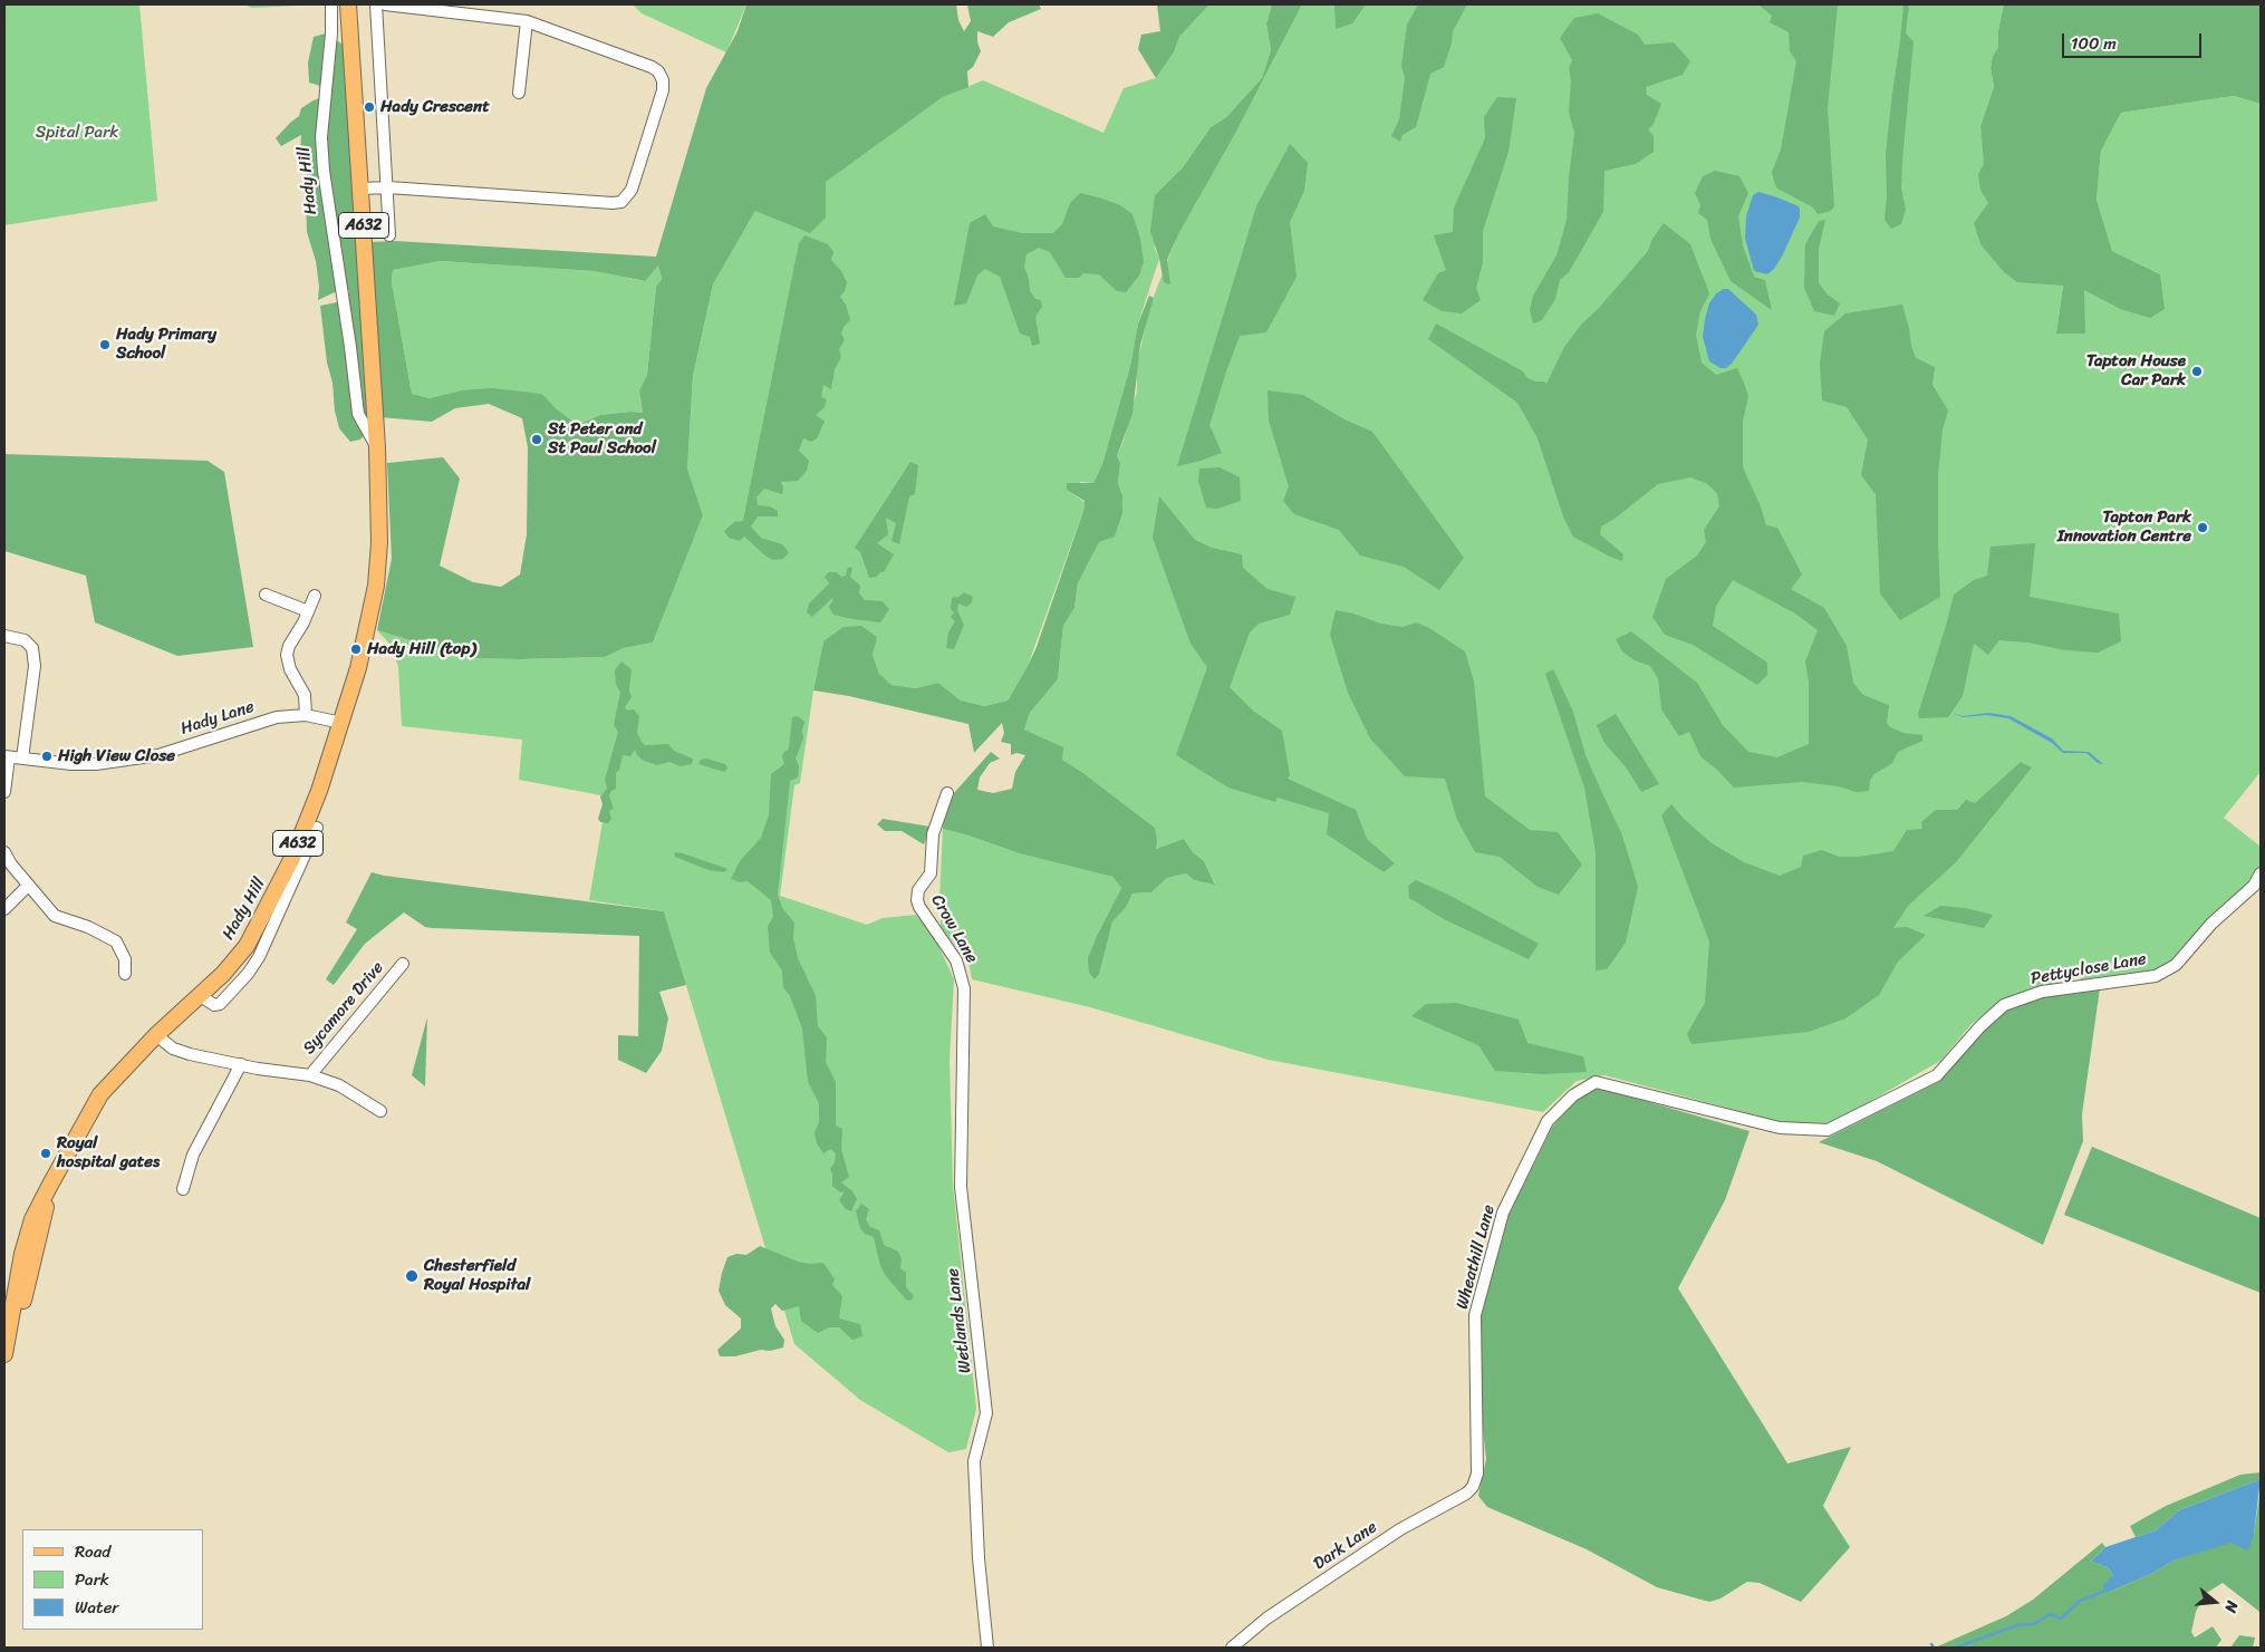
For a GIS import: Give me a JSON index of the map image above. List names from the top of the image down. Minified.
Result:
{"streets":{"main road":["Hady Hill","A632"],"street":["Hady Lane","Crow Lane","Pettyclose Lane","Sycamore Drive","Wheathill Lane","Wetlands Lane","Dark Lane"]},"crossings":[["Hady Hill","Hady Lane"],["Hady Hill","Sycamore Drive"],["Crow Lane","Wetlands Lane"],["Pettyclose Lane","Wheathill Lane"],["Wheathill Lane","Dark Lane"]],"parks":["Spital Park"],"places":["Hady Crescent","Hady Primary School","Tapton House Car Park","St Peter and St Paul School","Tapton Park Innovation Centre","Hady Hill (top)","High View Close","Royal hospital gates","Chesterfield Royal Hospital"],"legend":["Road","Park","Water"],"scale_bar":"100 m","north":"right"}
